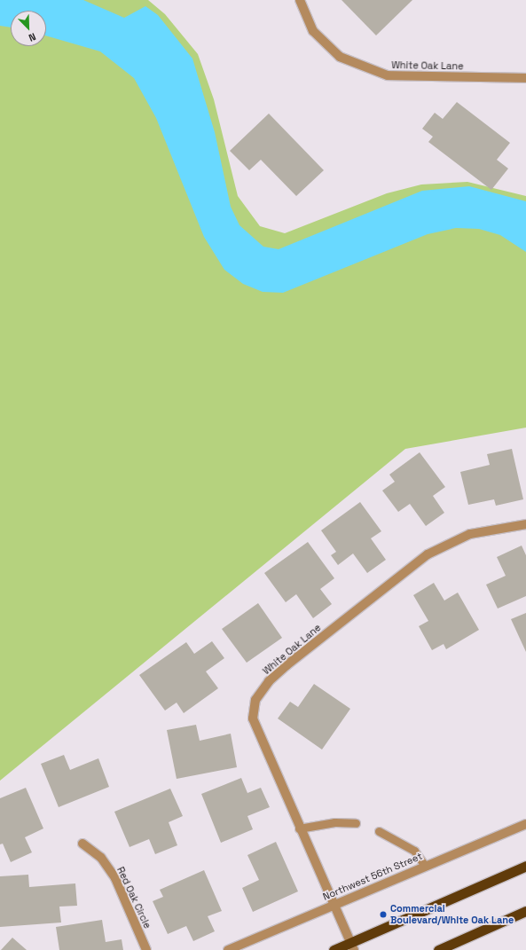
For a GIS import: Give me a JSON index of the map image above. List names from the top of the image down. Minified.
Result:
{"streets":{"street":["White Oak Lane","Northwest 56th Street","Red Oak Circle"]},"crossings":[["White Oak Lane","Northwest 56th Street"]],"places":["Commercial Boulevard/White Oak Lane"],"north":"bottom right"}
